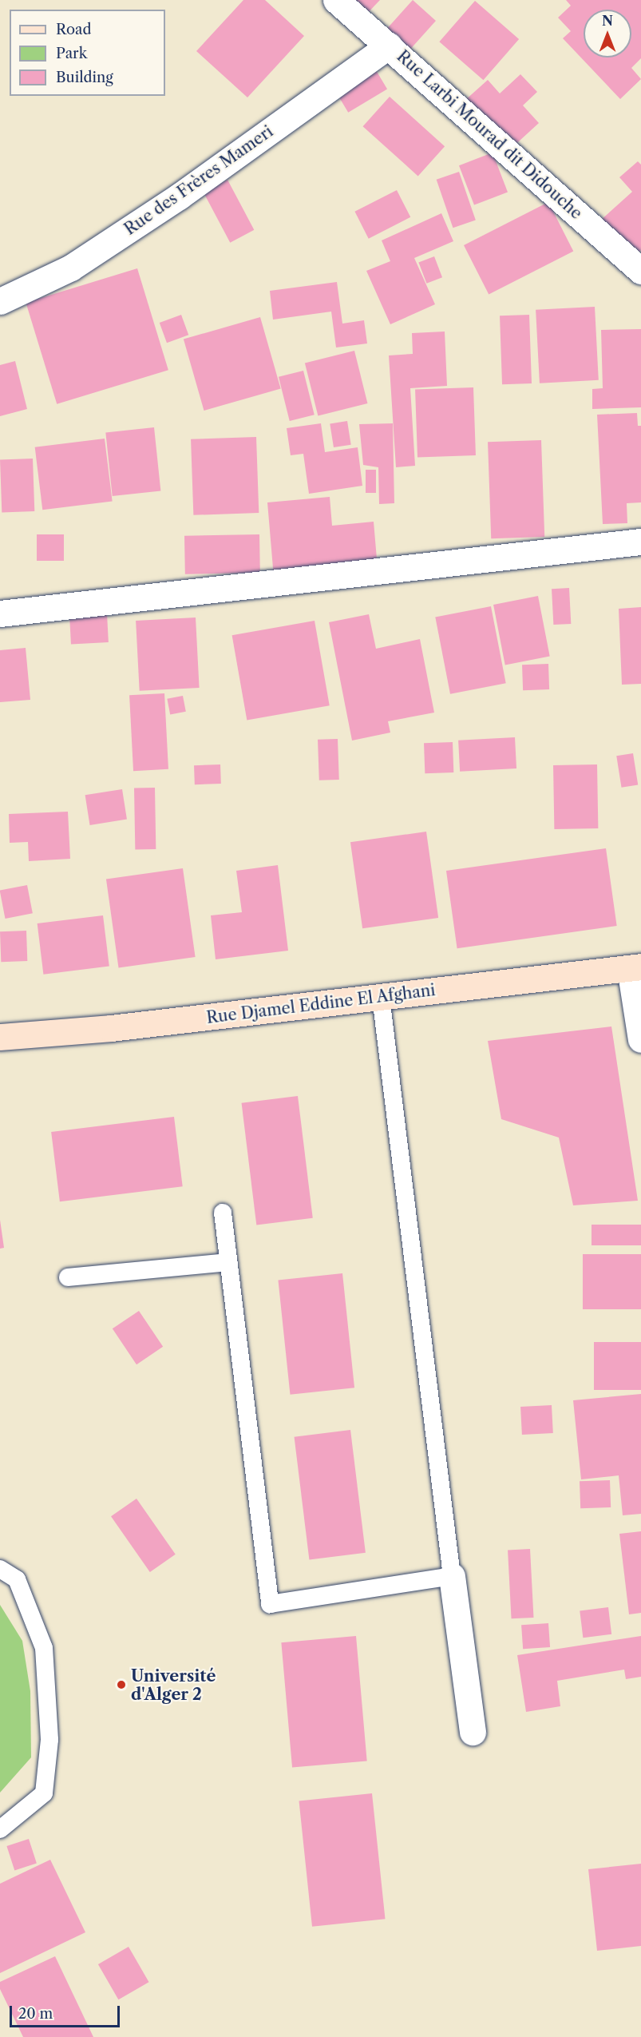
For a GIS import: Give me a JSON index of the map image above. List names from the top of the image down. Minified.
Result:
{"streets":{"main road":["Rue Djamel Eddine El Afghani"],"street":["Rue Larbi Mourad dit Didouche","Rue des Frères Mameri"]},"crossings":[["Rue Larbi Mourad dit Didouche","Rue des Frères Mameri"]],"places":["Université d'Alger 2"],"legend":["Road","Park","Building"],"scale_bar":"20 m","north":"top"}
